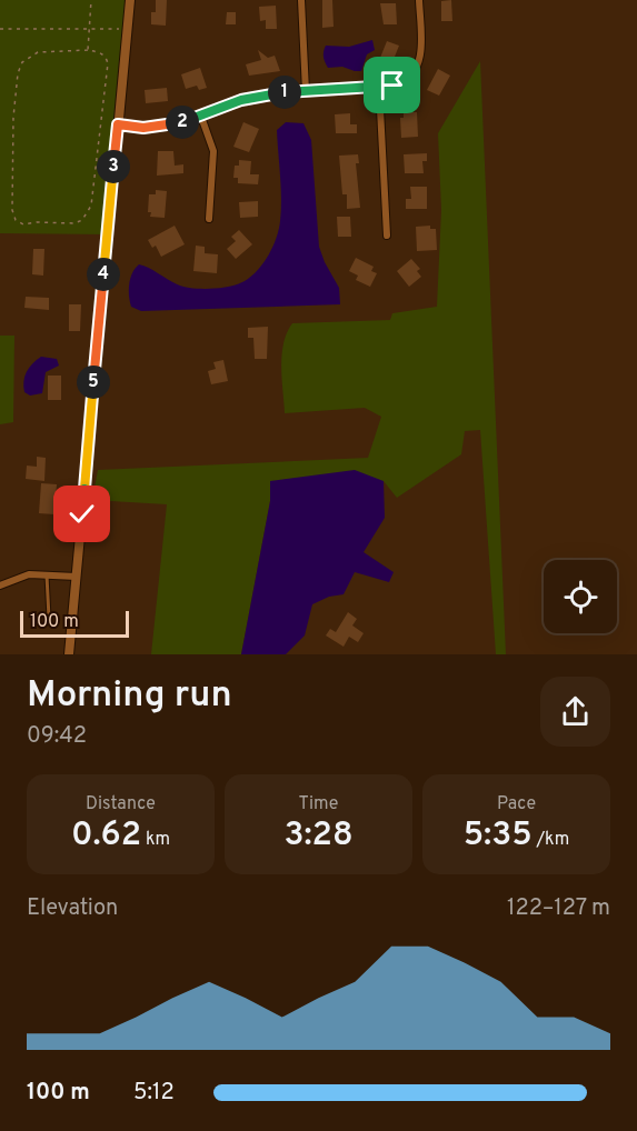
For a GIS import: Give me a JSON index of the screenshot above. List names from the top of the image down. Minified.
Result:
{"scale_bar":"100 m","page":{"pins":["1","2","3","4","5"],"scale":"100 m","heading":["Morning run","09:42"],"stats":[["Distance","0.62 km"],["Time","3:28"],["Pace","5:35 /km"]],"chart":["Elevation","122–127 m"],"list":[{"name":"100 m","note":"5:12"}]}}
